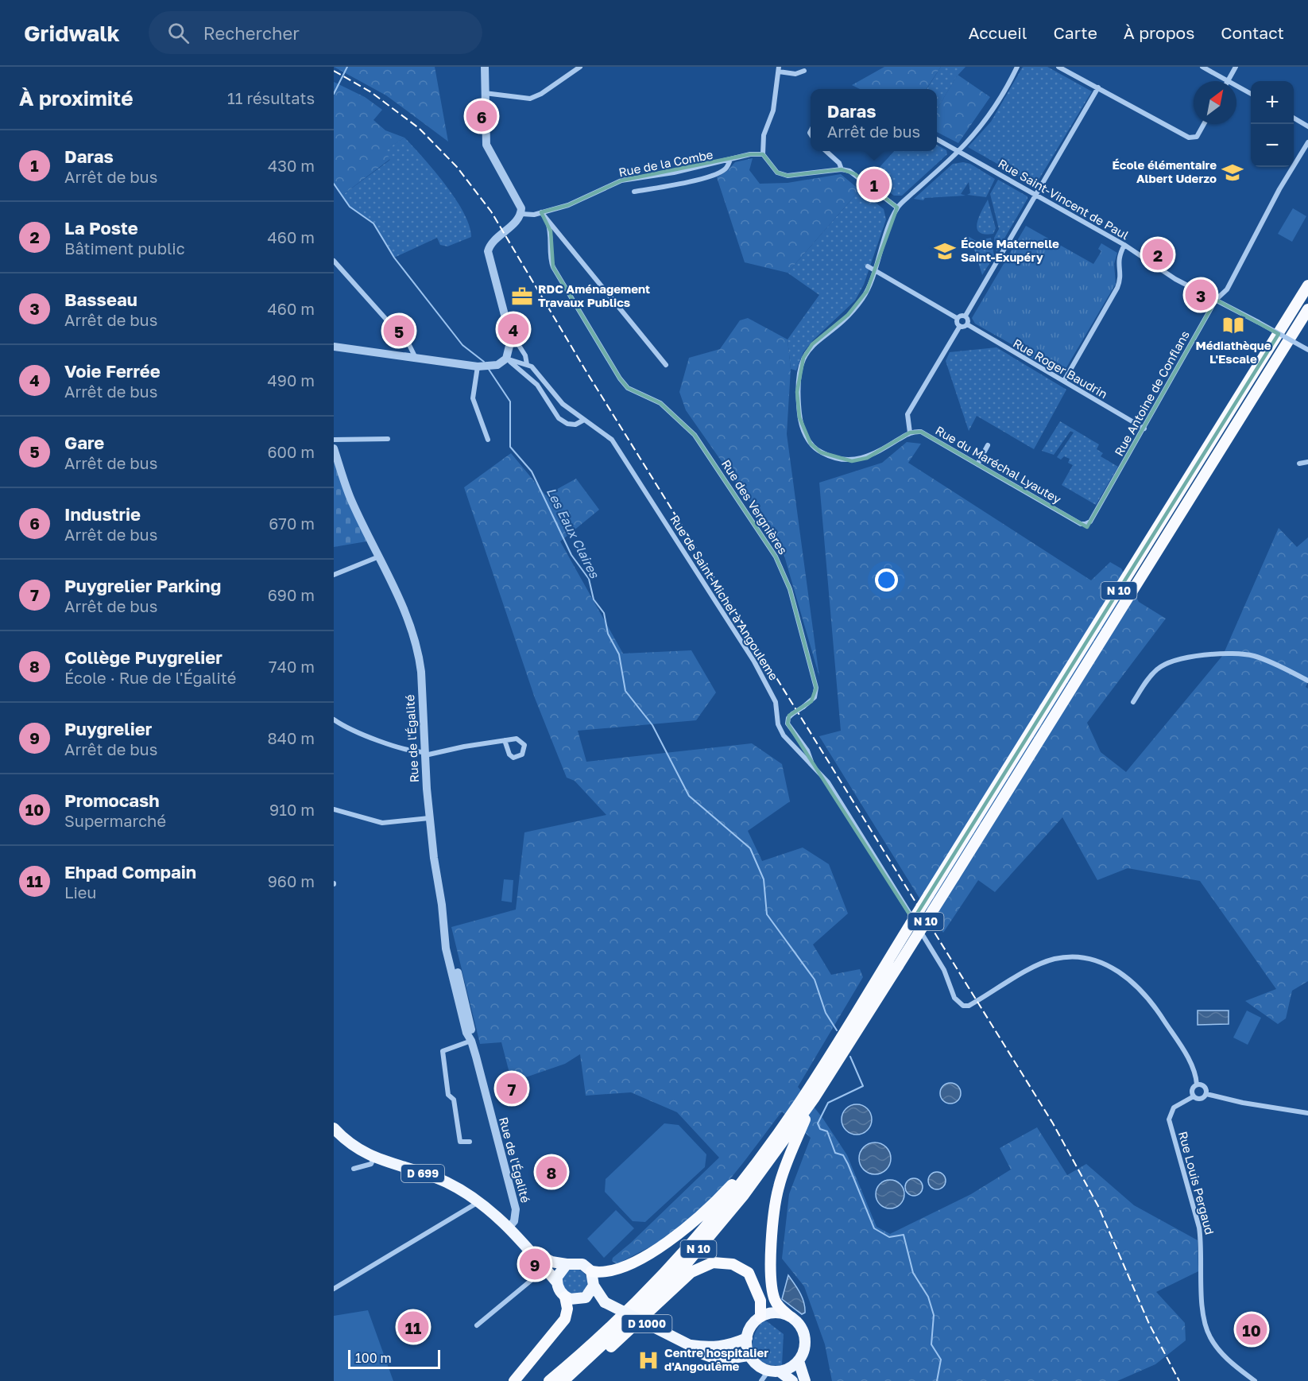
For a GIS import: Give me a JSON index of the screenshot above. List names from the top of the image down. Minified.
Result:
{"streets":{"highway":["N 10"],"main road":["D 699","D 1000"],"street":["Rue de la Combe","Rue Saint-Vincent de Paul","Rue Roger Baudrin","Rue Antoine de Conflans","Rue du Maréchal Lyautey","Rue des Vergnières","Rue de Saint-Michel à Angouleme","Rue de l'Égalité","Rue Louis Pergaud"]},"crossings":[["Rue Saint-Vincent de Paul","Rue Antoine de Conflans"],["Rue Roger Baudrin","Rue Antoine de Conflans"],["Rue Antoine de Conflans","Rue du Maréchal Lyautey"],["Rue des Vergnières","Rue de Saint-Michel à Angouleme"],["Rue de Saint-Michel à Angouleme","Rue Louis Pergaud"],["Rue de l'Égalité","D 699"]],"water":["Les Eaux Claires"],"places":{"school or university":["École élémentaire Albert Uderzo","École Maternelle Saint-Exupéry"],"office":["RDC Aménagement Travaux Publics"],"library":["Médiathèque L'Escale"],"hospital":["Centre hospitalier d'Angoulême"]},"scale_bar":"100 m","north":"top right","page":{"header":"Gridwalk","search":"Rechercher","nav":["Accueil","Carte","À propos","Contact"],"heading":["À proximité","11 résultats"],"map_buttons":["+","−"],"popup":["Daras","Arrêt de bus"],"pins":["6","1","2","3","4","5","7","8","9","11","10"],"list":[{"mark":"1","name":"Daras","note":"Arrêt de bus","value":"430 m"},{"mark":"2","name":"La Poste","note":"Bâtiment public","value":"460 m"},{"mark":"3","name":"Basseau","note":"Arrêt de bus","value":"460 m"},{"mark":"4","name":"Voie Ferrée","note":"Arrêt de bus","value":"490 m"},{"mark":"5","name":"Gare","note":"Arrêt de bus","value":"600 m"},{"mark":"6","name":"Industrie","note":"Arrêt de bus","value":"670 m"},{"mark":"7","name":"Puygrelier Parking","note":"Arrêt de bus","value":"690 m"},{"mark":"8","name":"Collège Puygrelier","note":"École · Rue de l'Égalité","value":"740 m"},{"mark":"9","name":"Puygrelier","note":"Arrêt de bus","value":"840 m"},{"mark":"10","name":"Promocash","note":"Supermarché","value":"910 m"},{"mark":"11","name":"Ehpad Compain","note":"Lieu","value":"960 m"}],"scale":"100 m"}}
